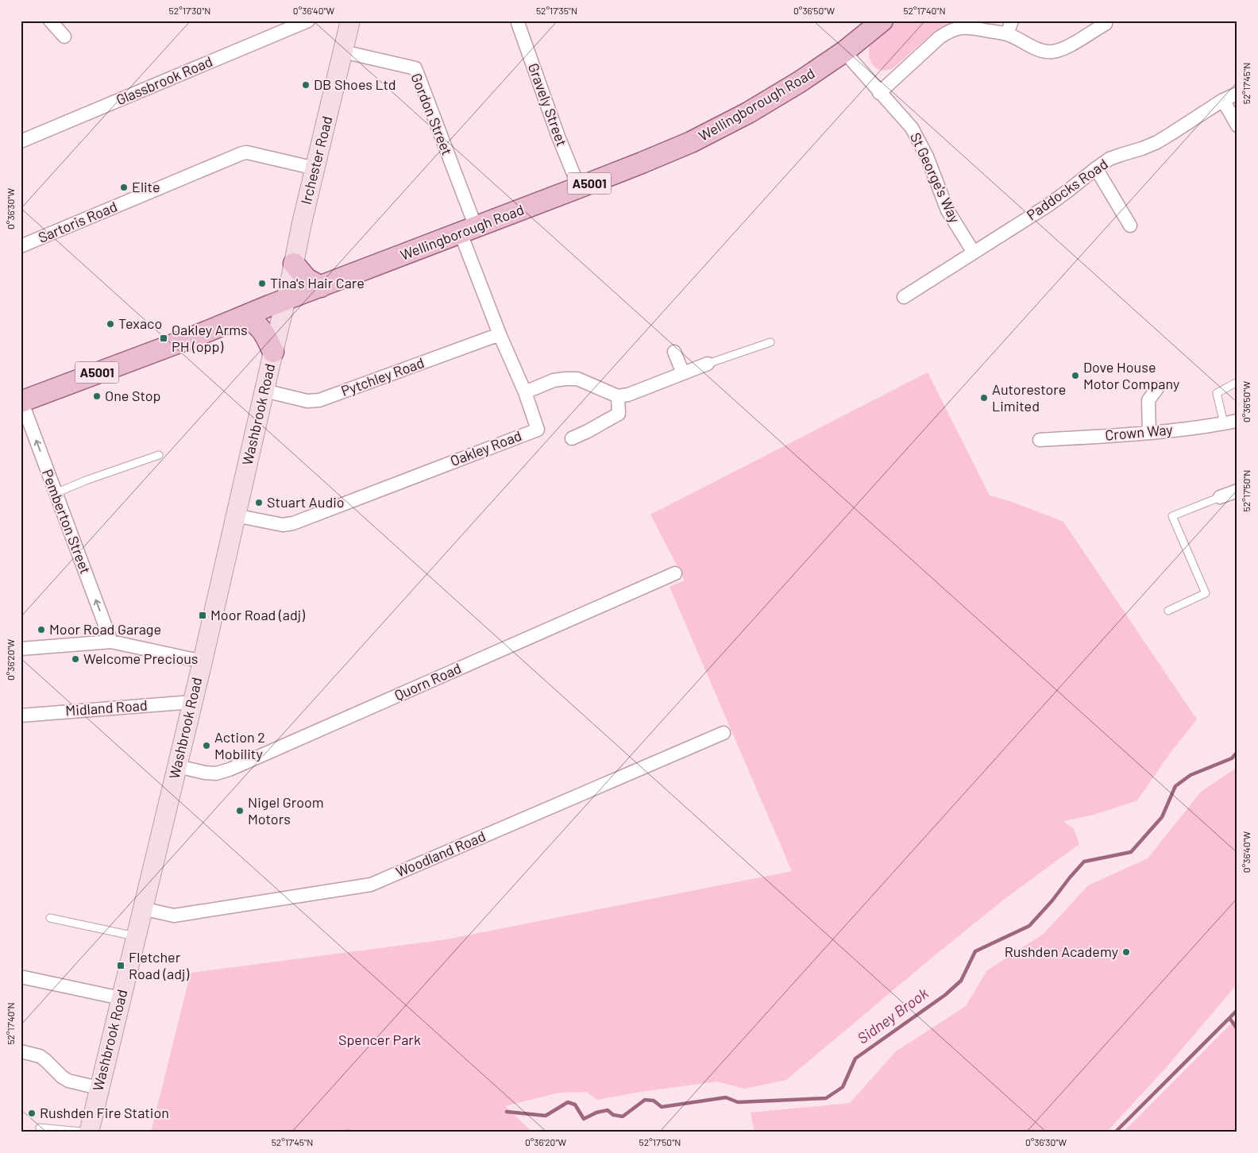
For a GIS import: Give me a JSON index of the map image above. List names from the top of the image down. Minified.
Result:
{"streets":{"main road":["Wellingborough Road","Irchester Road","A5001","Washbrook Road"],"street":["Glassbrook Road","Gravely Street","Gordon Street","St George's Way","Paddocks Road","Sartoris Road","Pytchley Road","Crown Way","Oakley Road","Pemberton Street","Quorn Road","Midland Road","Woodland Road"]},"crossings":[["Gravely Street","Wellingborough Road"],["Wellingborough Road","Gordon Street"],["Wellingborough Road","Irchester Road"],["Wellingborough Road","St George's Way"],["Wellingborough Road","Washbrook Road"],["Wellingborough Road","Oakley Road"],["Wellingborough Road","Pemberton Street"],["Gordon Street","Irchester Road"],["Gordon Street","Oakley Road"],["Irchester Road","Sartoris Road"],["Irchester Road","Washbrook Road"],["St George's Way","Paddocks Road"],["Pytchley Road","Washbrook Road"],["Pytchley Road","Oakley Road"],["Washbrook Road","Oakley Road"],["Washbrook Road","Quorn Road"],["Washbrook Road","Midland Road"],["Washbrook Road","Woodland Road"]],"one_way":["Pemberton Street"],"water":["Sidney Brook"],"parks":["Spencer Park"],"places":{"other":["DB Shoes Ltd","Elite","Tina's Hair Care","Texaco","Dove House Motor Company","One Stop","Autorestore Limited","Stuart Audio","Moor Road Garage","Welcome Precious","Action 2 Mobility","Nigel Groom Motors","Rushden Academy","Rushden Fire Station"],"transit":["Oakley Arms PH (opp)","Moor Road (adj)","Fletcher Road (adj)"]},"coordinates":["52°17'30\"N","0°36'40\"W","52°17'35\"N","0°36'50\"W","52°17'40\"N","52°17'45\"N","0°36'30\"W","52°17'50\"N","0°36'20\"W"]}
